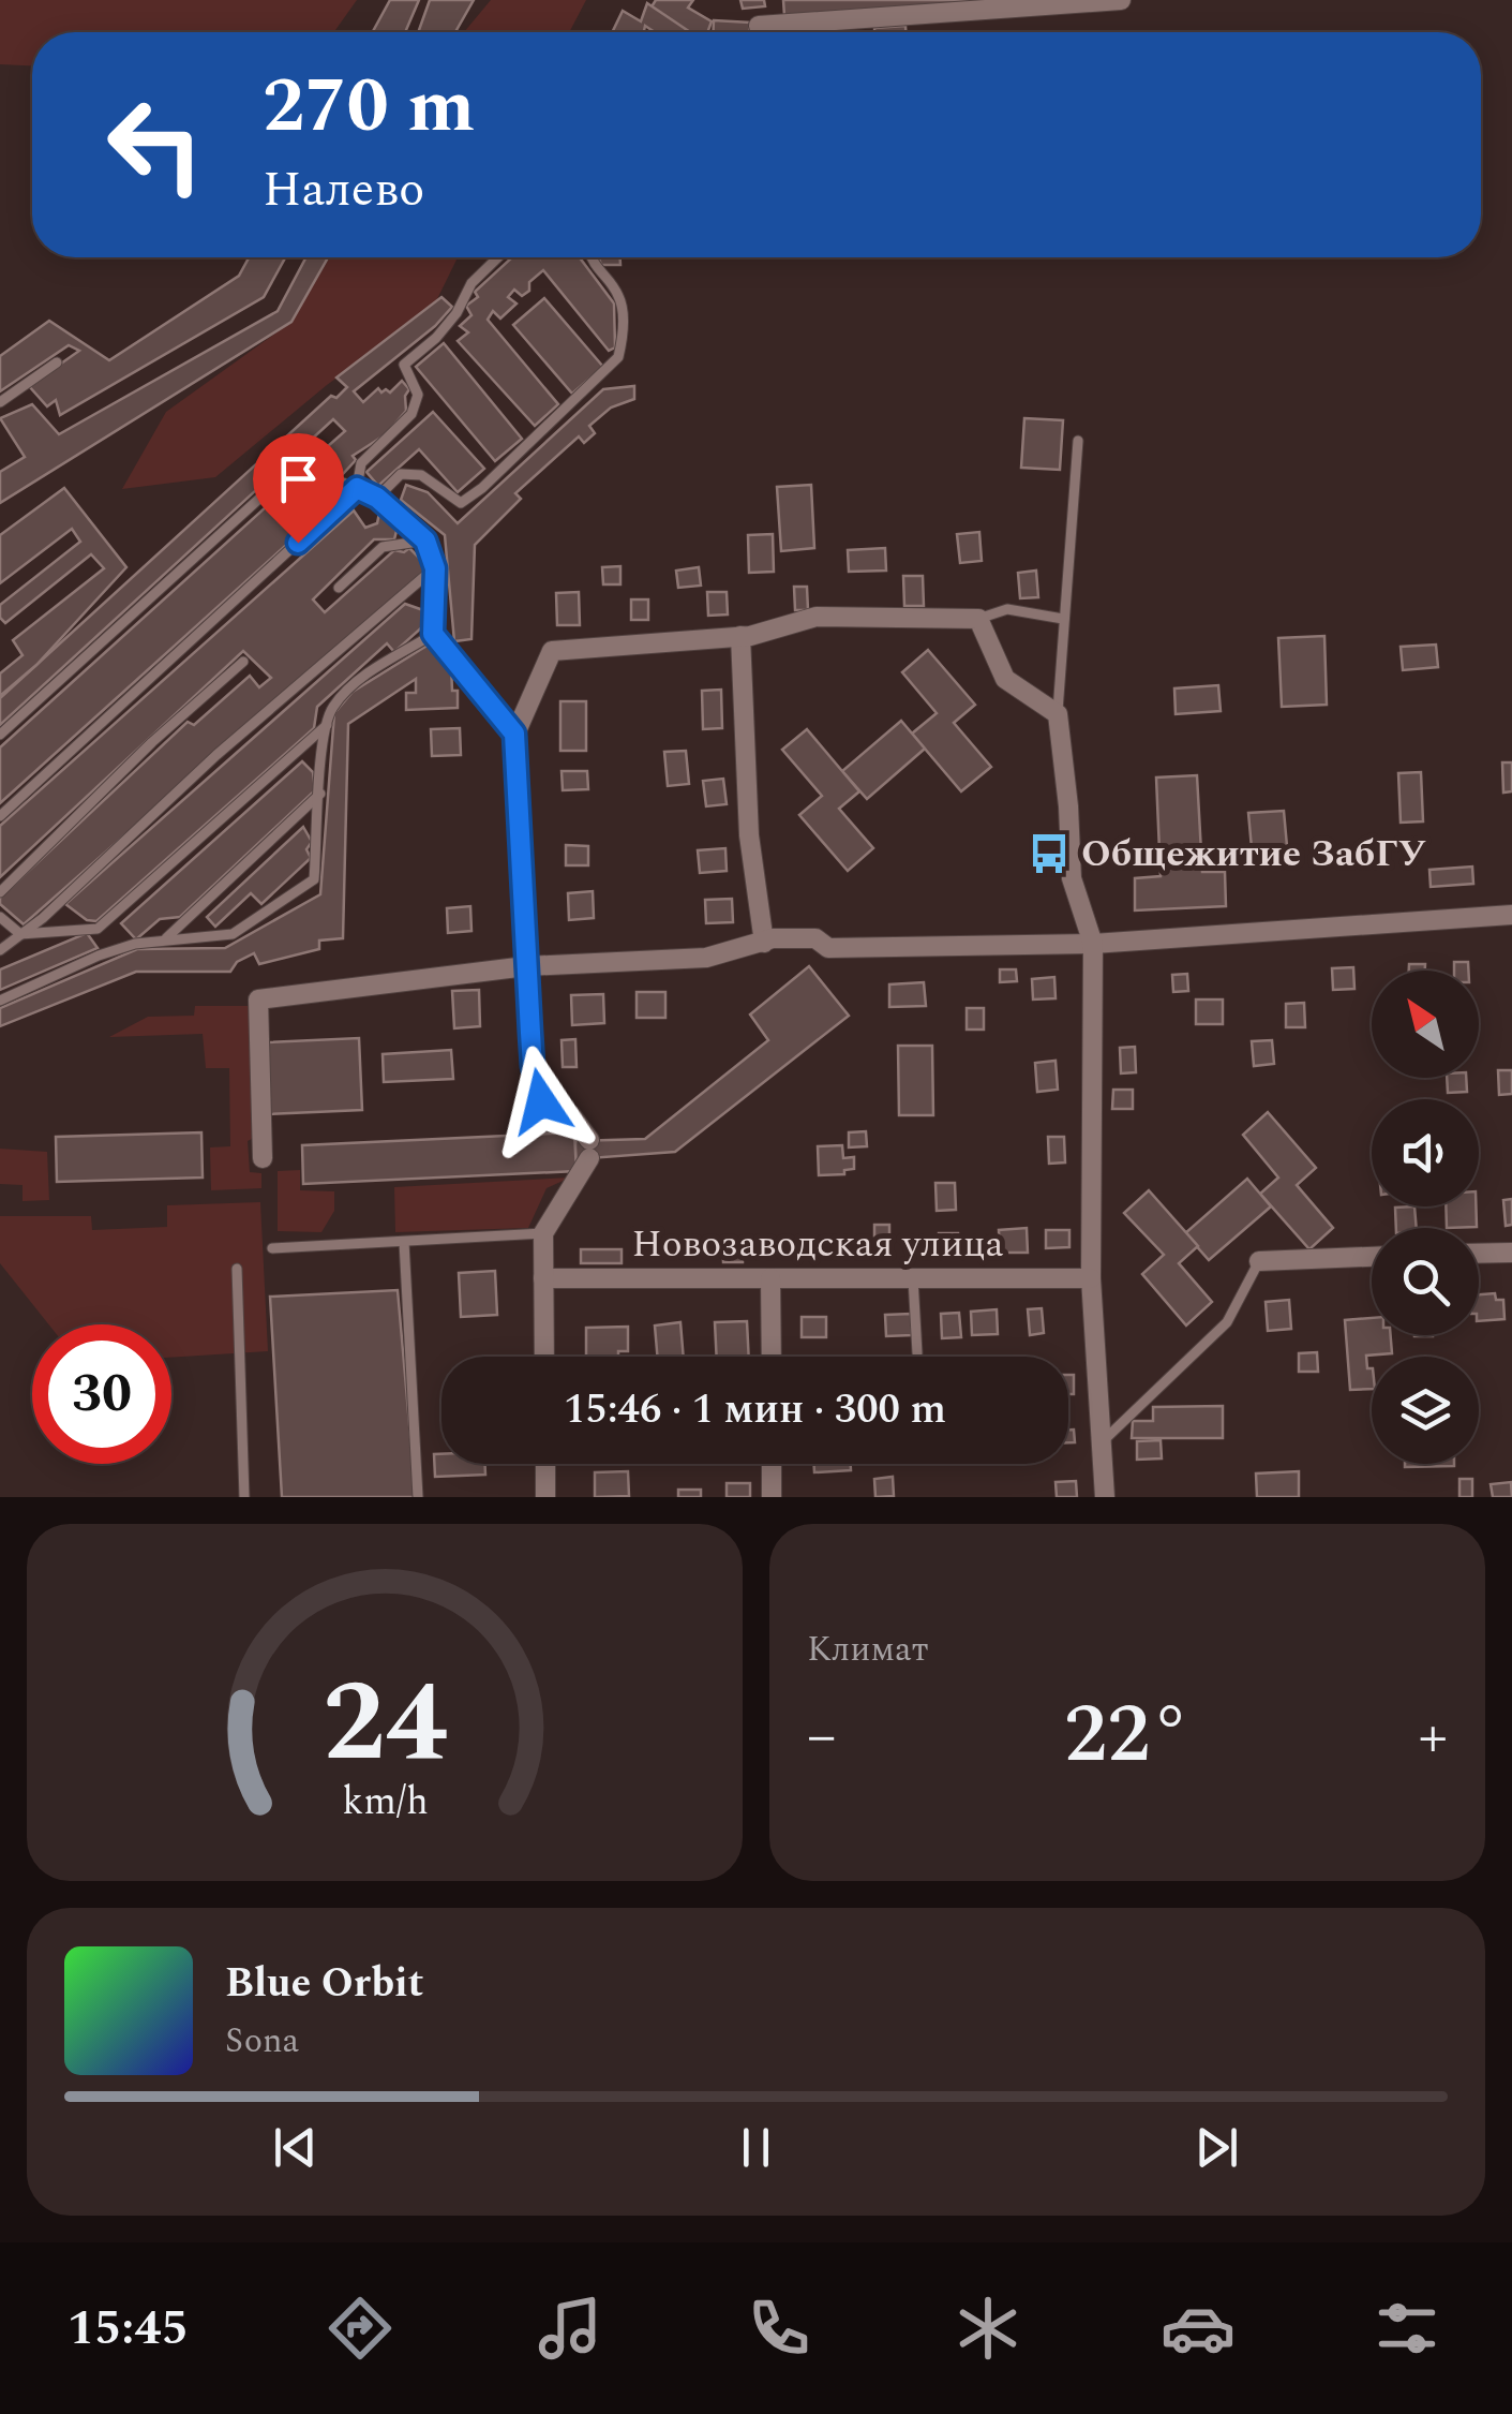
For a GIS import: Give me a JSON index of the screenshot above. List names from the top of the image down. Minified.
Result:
{"streets":{"street":["Новозаводская улица"]},"places":{"bus stop":["Общежитие ЗабГУ"]},"north":"top left","page":{"turn":["270 m","Налево"],"limit":"30","trip":"15:46 · 1 мин · 300 m","tile":"Климат","heat":["−","22°","+"],"song":["Blue Orbit","Sona"],"tabs":"15:45","gauge":["24","km/h"]}}
